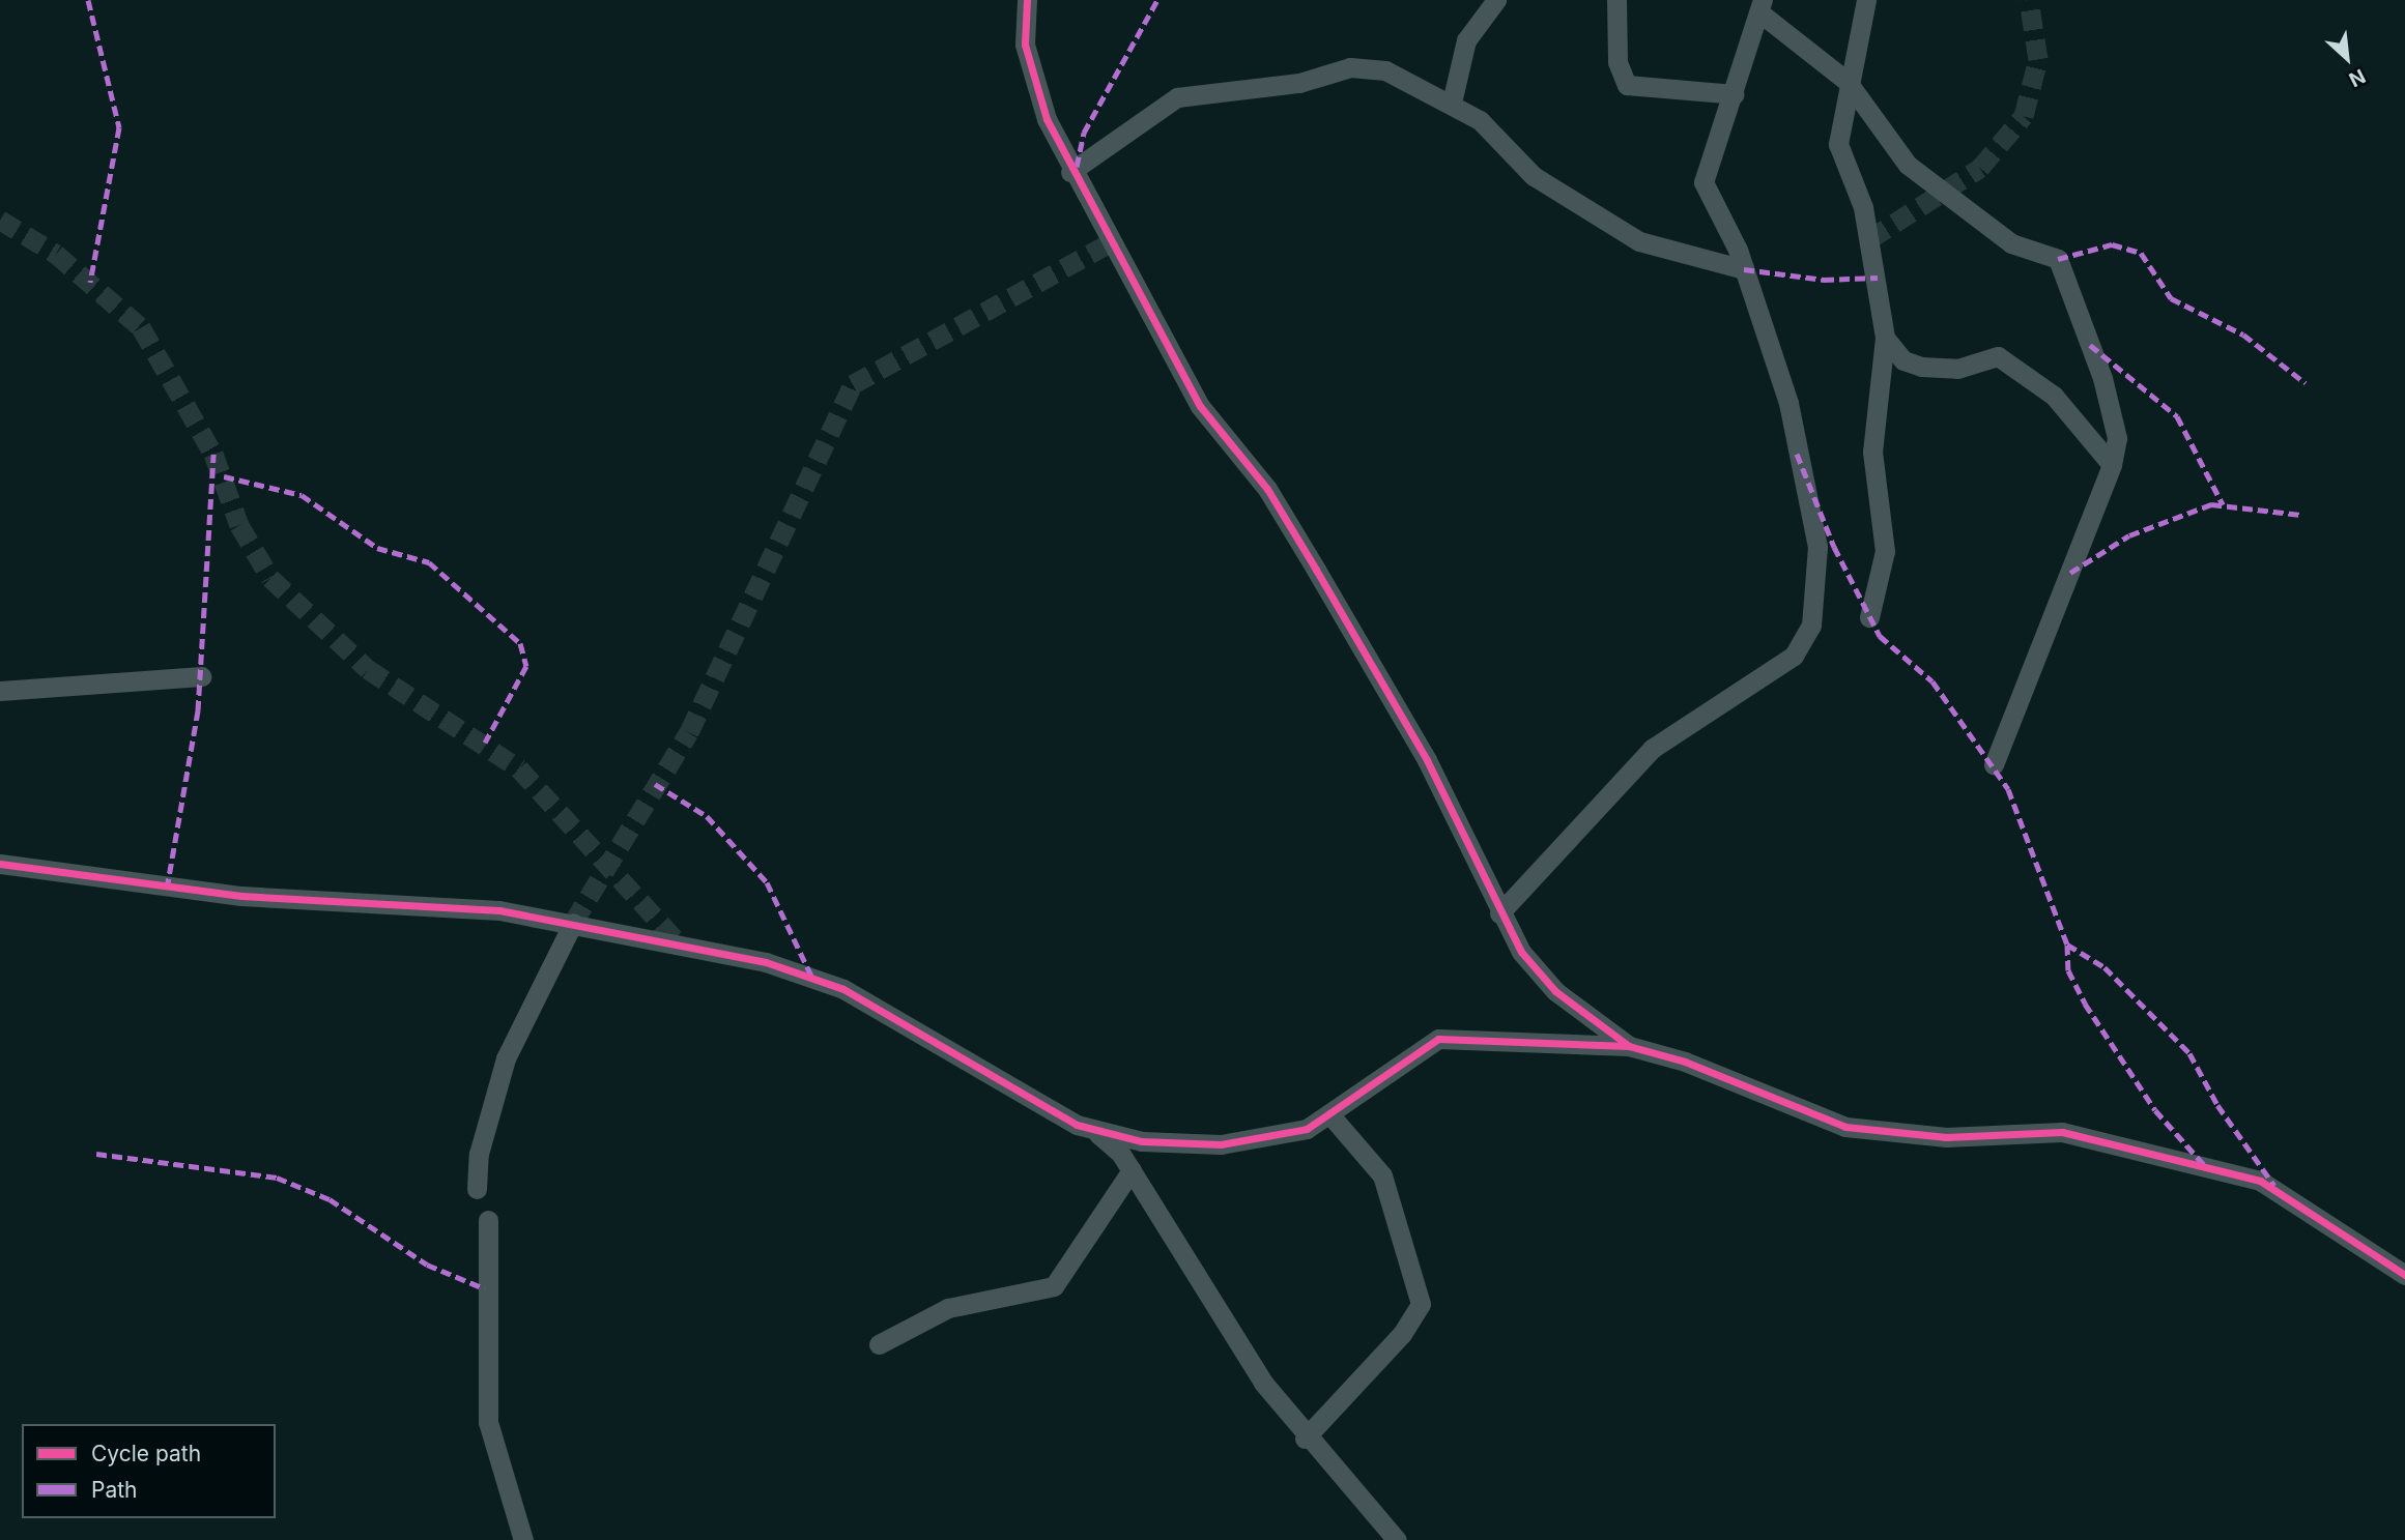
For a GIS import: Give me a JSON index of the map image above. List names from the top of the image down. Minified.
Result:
{"legend":["Cycle path","Path"],"north":"bottom right"}
